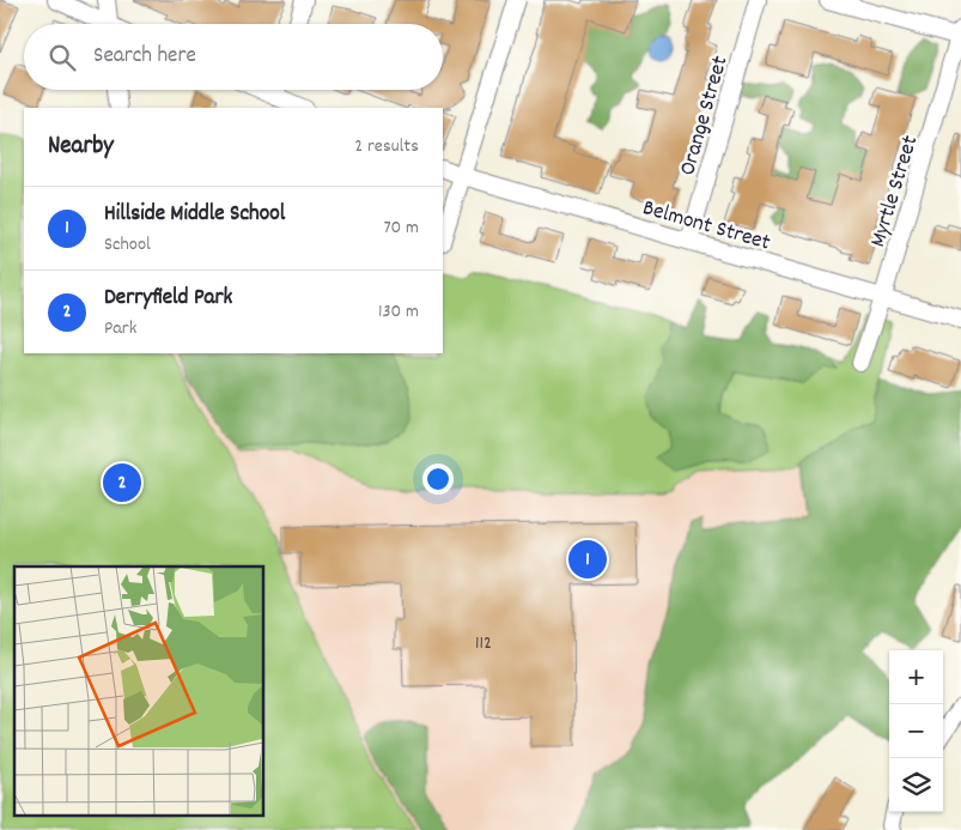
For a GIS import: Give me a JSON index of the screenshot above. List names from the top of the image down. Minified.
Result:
{"streets":{"street":["Orange Street","Myrtle Street","Belmont Street"]},"crossings":[["Orange Street","Belmont Street"],["Myrtle Street","Belmont Street"]],"house_numbers":["112"],"page":{"search":"Search here","heading":["Nearby","2 results"],"list":[{"mark":"1","name":"Hillside Middle School","note":"School","value":"70 m"},{"mark":"2","name":"Derryfield Park","note":"Park","value":"130 m"}],"pins":["2","1"],"map_buttons":["+","−"]}}
